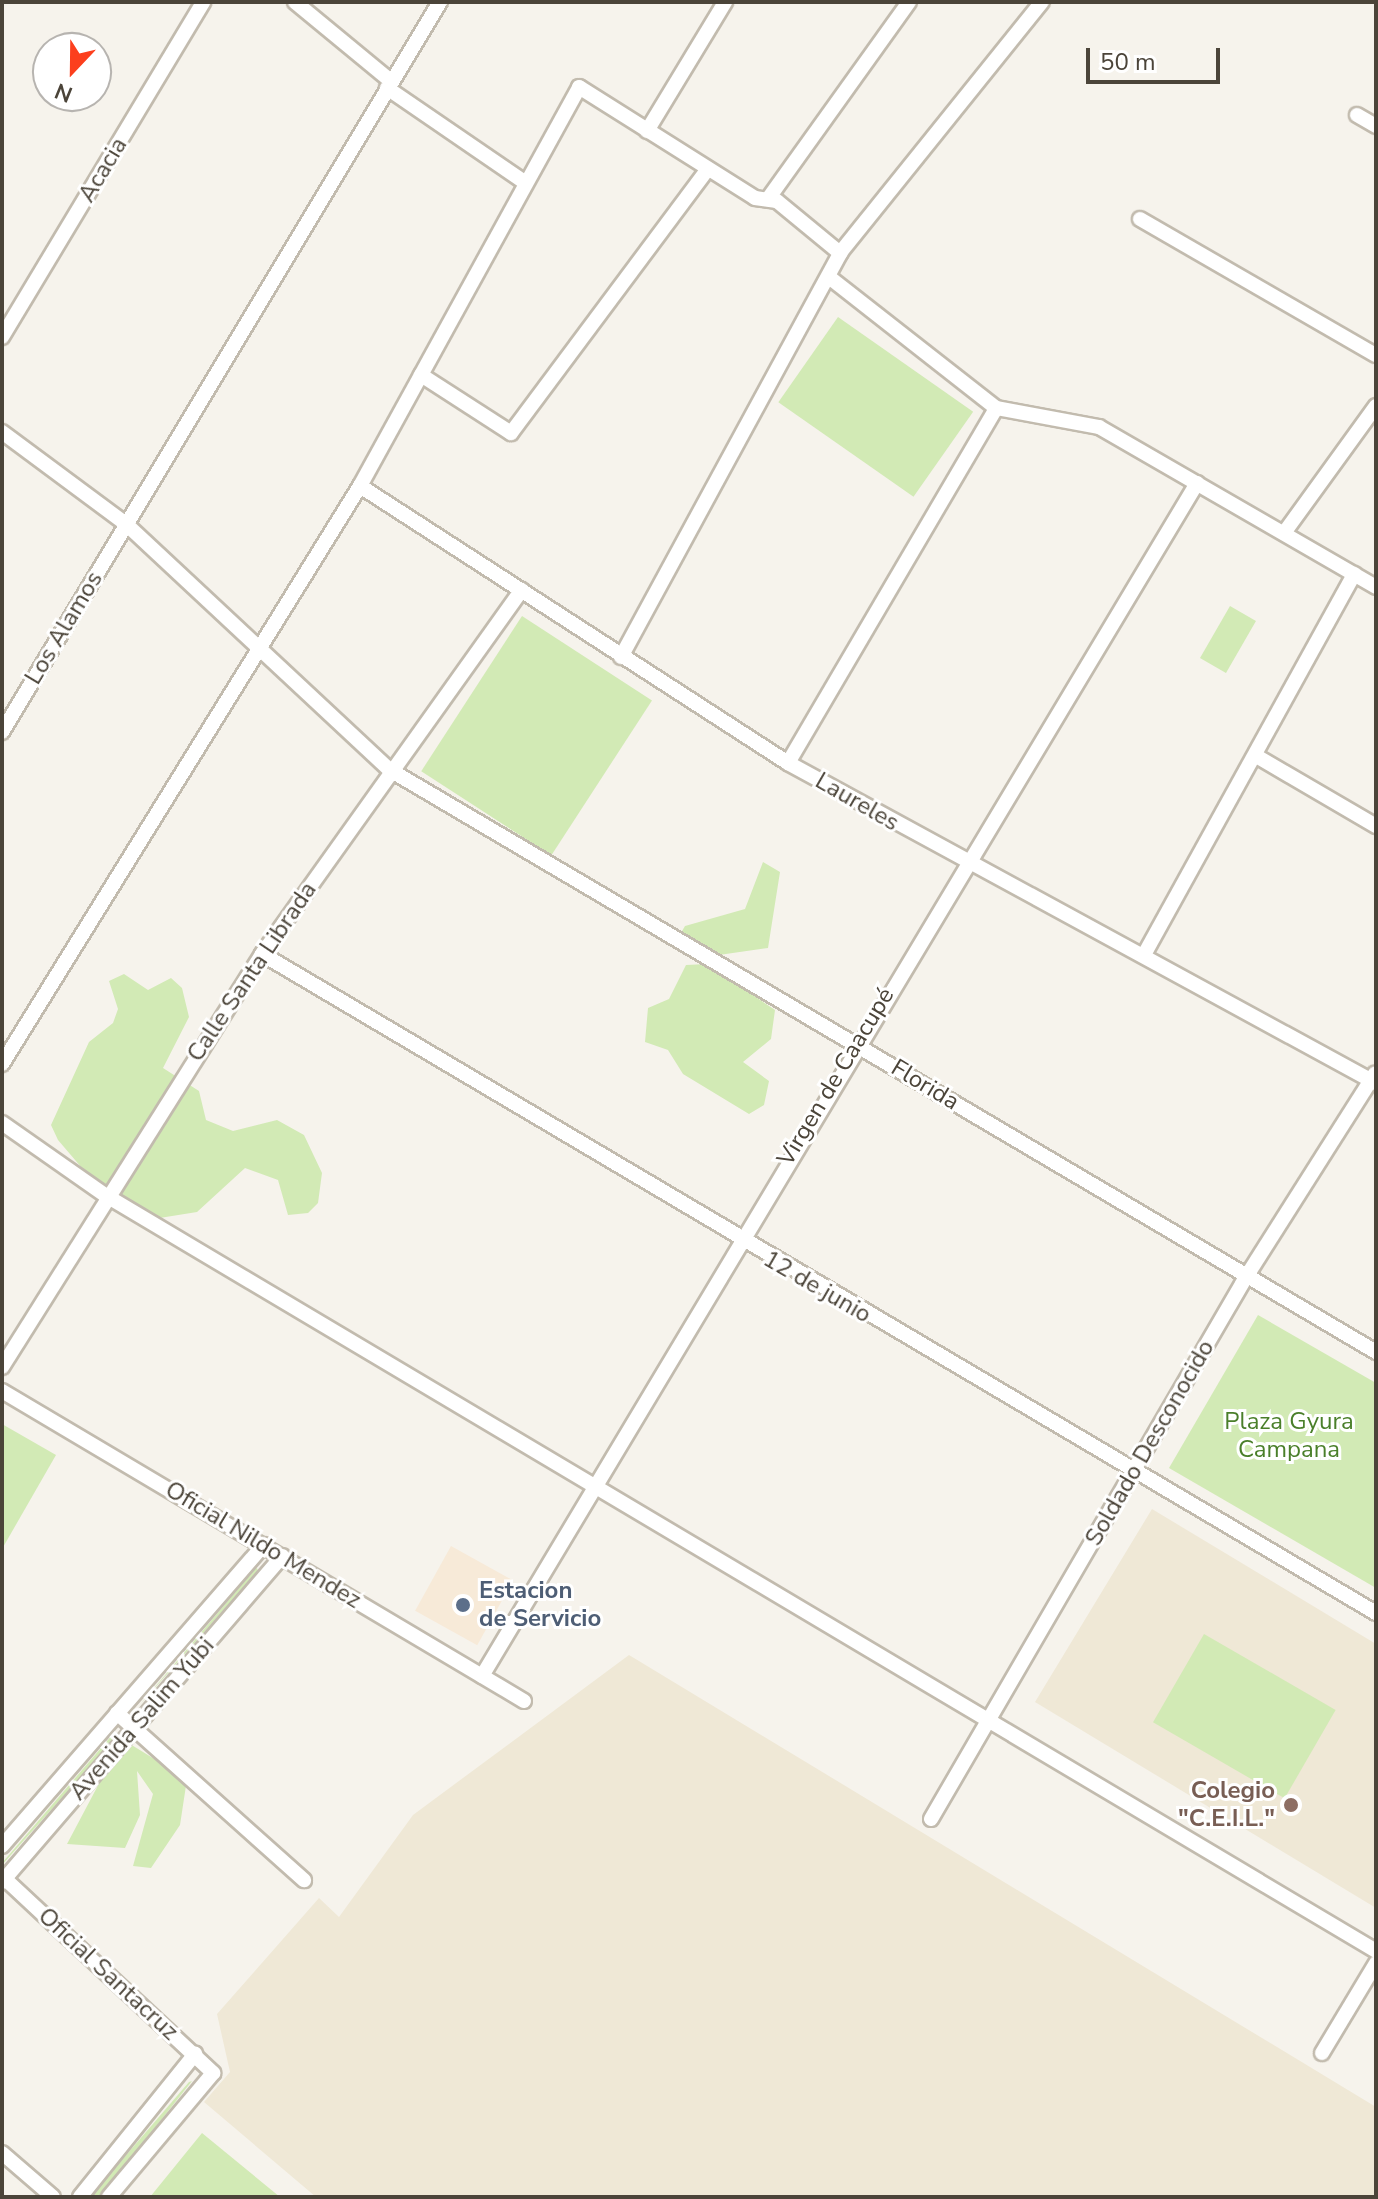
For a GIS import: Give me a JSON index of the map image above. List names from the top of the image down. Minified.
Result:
{"streets":{"street":["Acacia","Los Alamos","Laureles","Calle Santa Librada","Virgen de Caacupé","Florida","12 de junio","Soldado Desconocido","Oficial Nildo Mendez","Avenida Salim Yubi","Oficial Santacruz"]},"crossings":[["Los Alamos","Florida"],["Laureles","Calle Santa Librada"],["Laureles","Virgen de Caacupé"],["Laureles","Soldado Desconocido"],["Calle Santa Librada","Florida"],["Calle Santa Librada","12 de junio"],["Virgen de Caacupé","Florida"],["Virgen de Caacupé","12 de junio"],["Virgen de Caacupé","Oficial Nildo Mendez"],["Florida","Soldado Desconocido"],["12 de junio","Soldado Desconocido"],["Oficial Nildo Mendez","Avenida Salim Yubi"],["Avenida Salim Yubi","Oficial Santacruz"]],"parks":["Plaza Gyura Campana"],"places":["Estacion de Servicio","Colegio \"C.E.I.L.\""],"scale_bar":"50 m","north":"bottom"}
